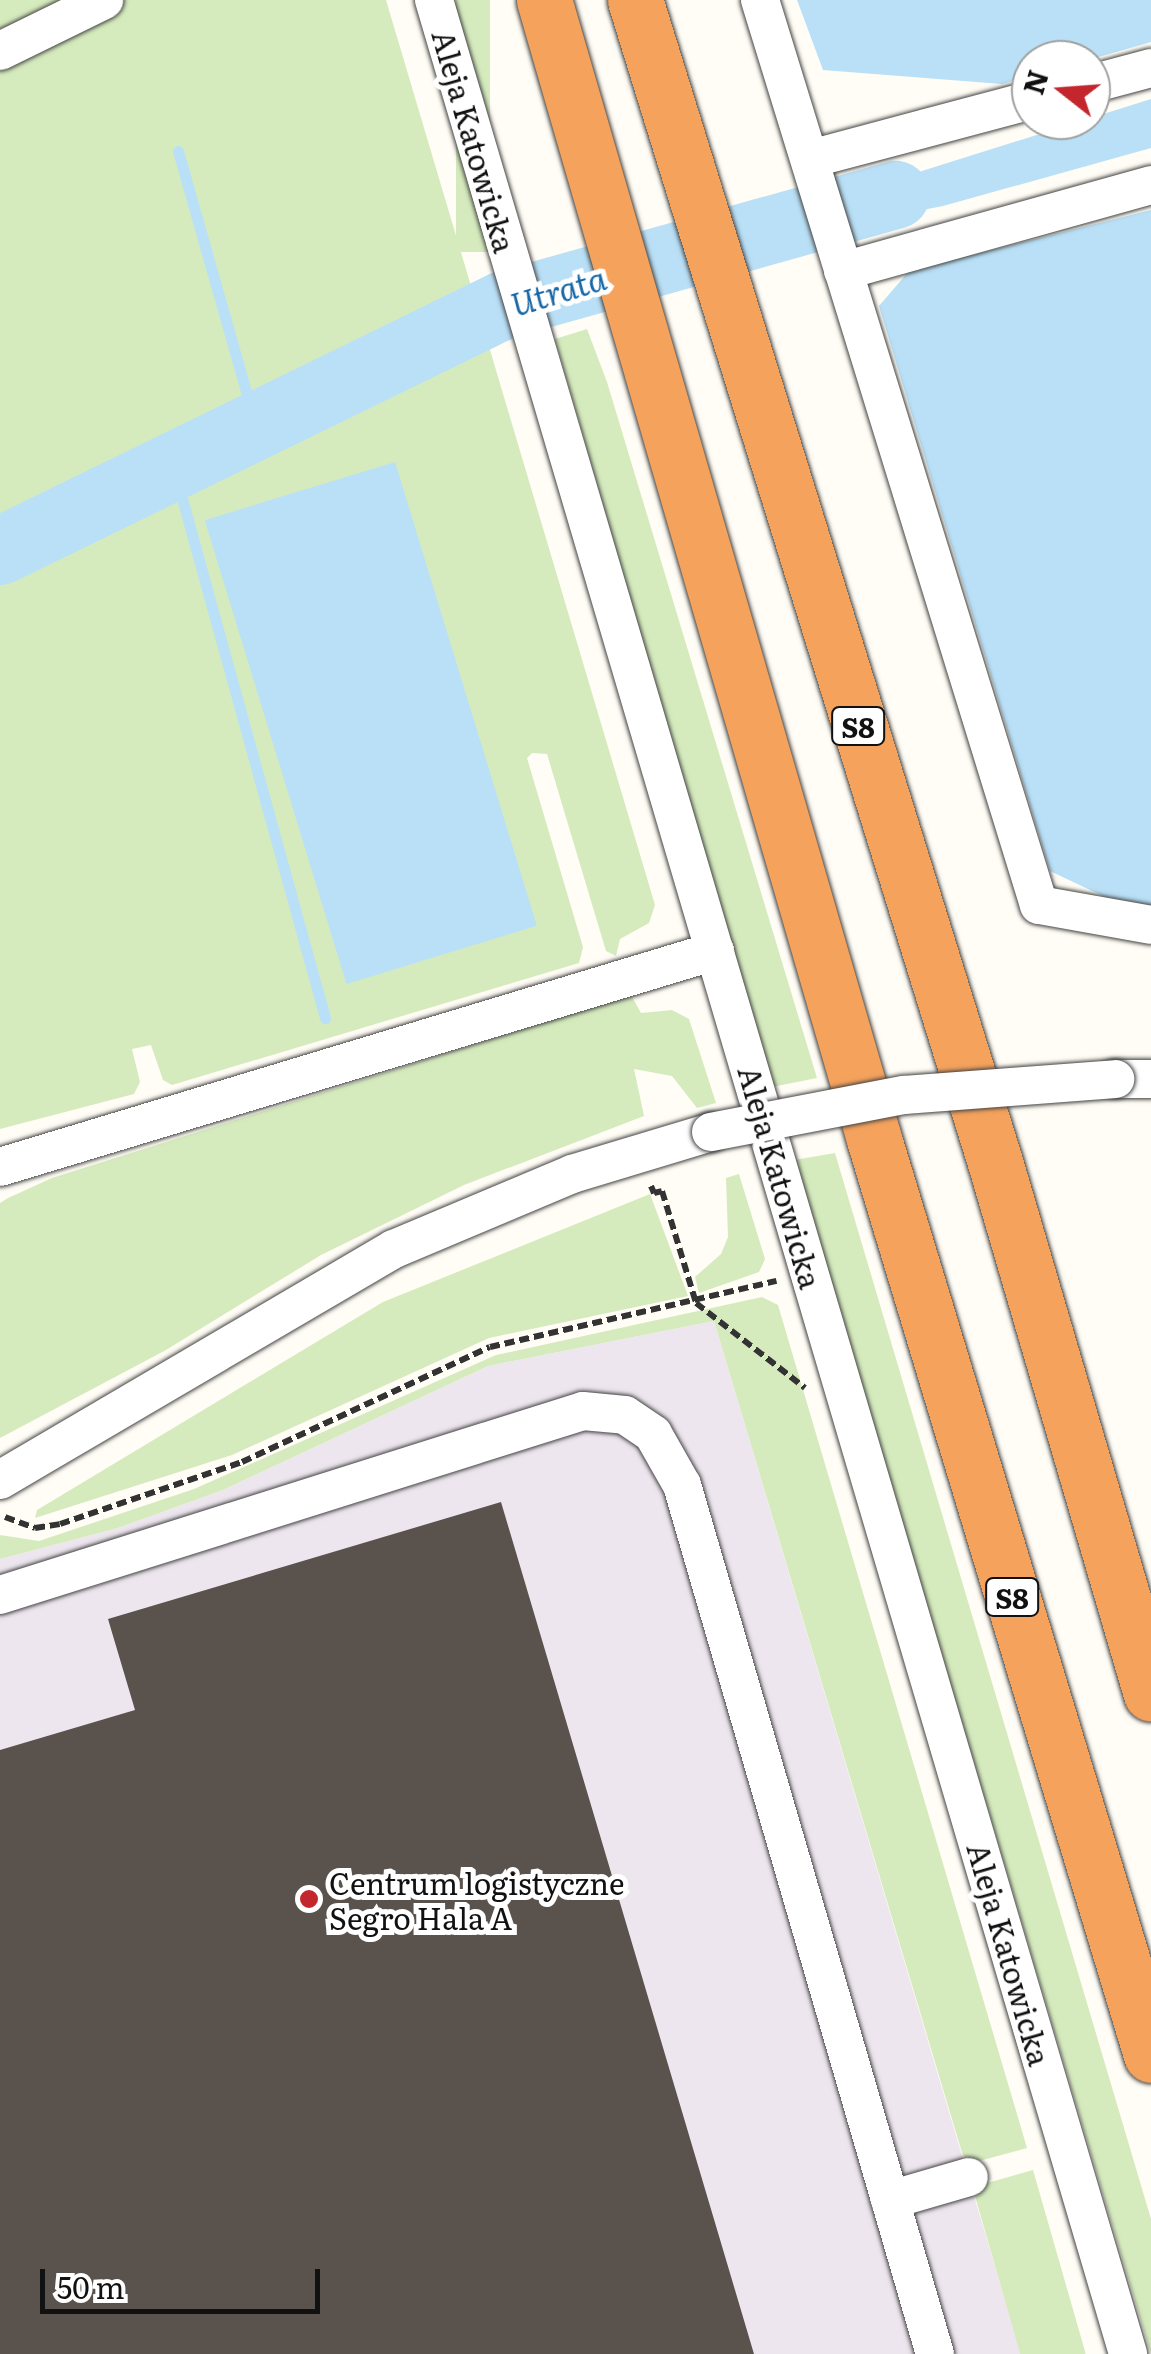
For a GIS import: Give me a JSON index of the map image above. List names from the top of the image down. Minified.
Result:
{"streets":{"highway":["S8"],"street":["Aleja Katowicka"]},"water":["Utrata"],"places":["Centrum logistyczne Segro Hala A"],"scale_bar":"50 m","north":"left"}
